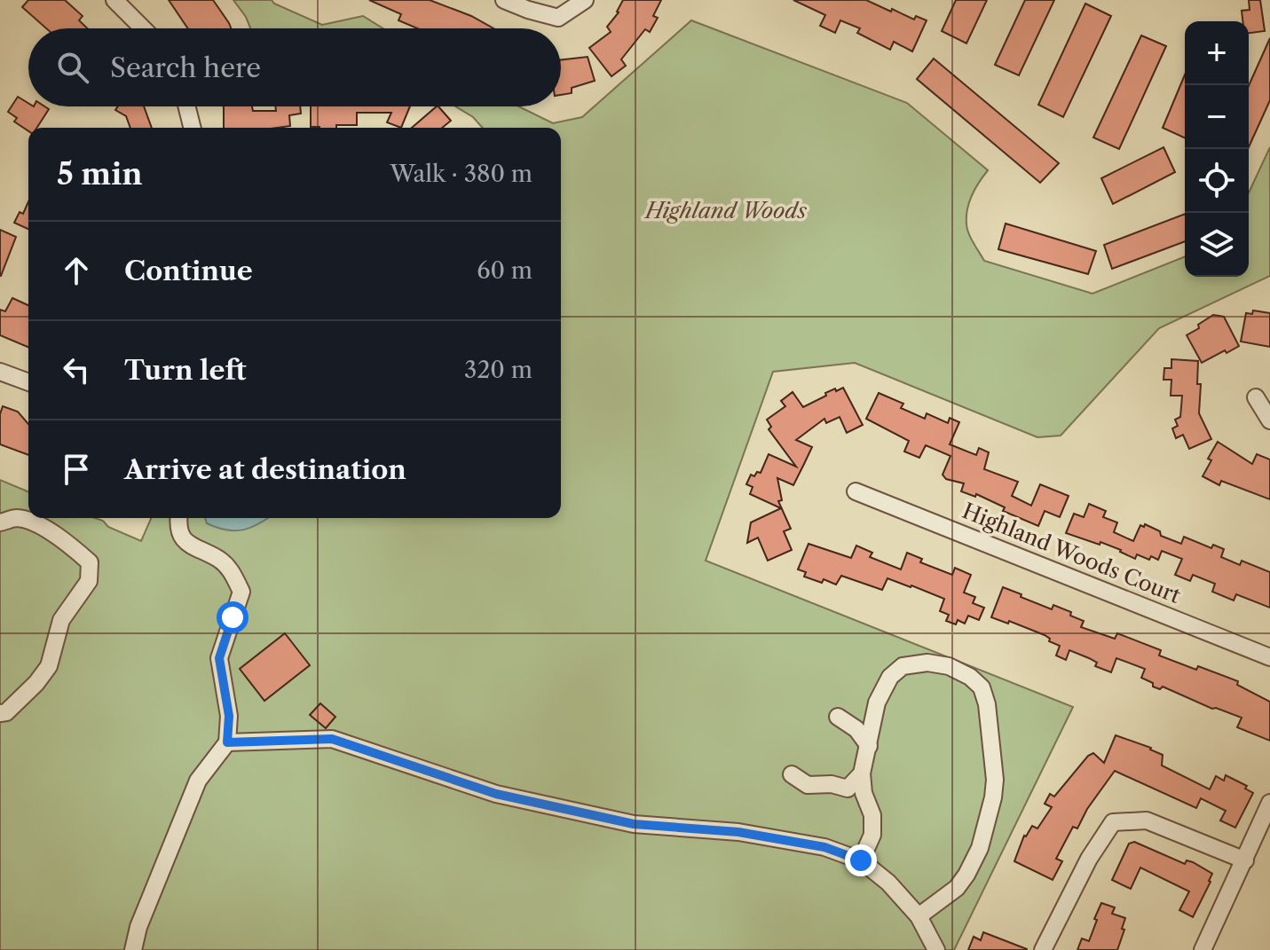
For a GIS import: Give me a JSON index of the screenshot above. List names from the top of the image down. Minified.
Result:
{"streets":{"street":["Highland Woods Court"]},"parks":["Highland Woods"],"page":{"map_buttons":["+","−"],"search":"Search here","heading":["5 min","Walk · 380 m"],"list":[["Continue","60 m"],["Turn left","320 m"],"Arrive at destination"]}}
